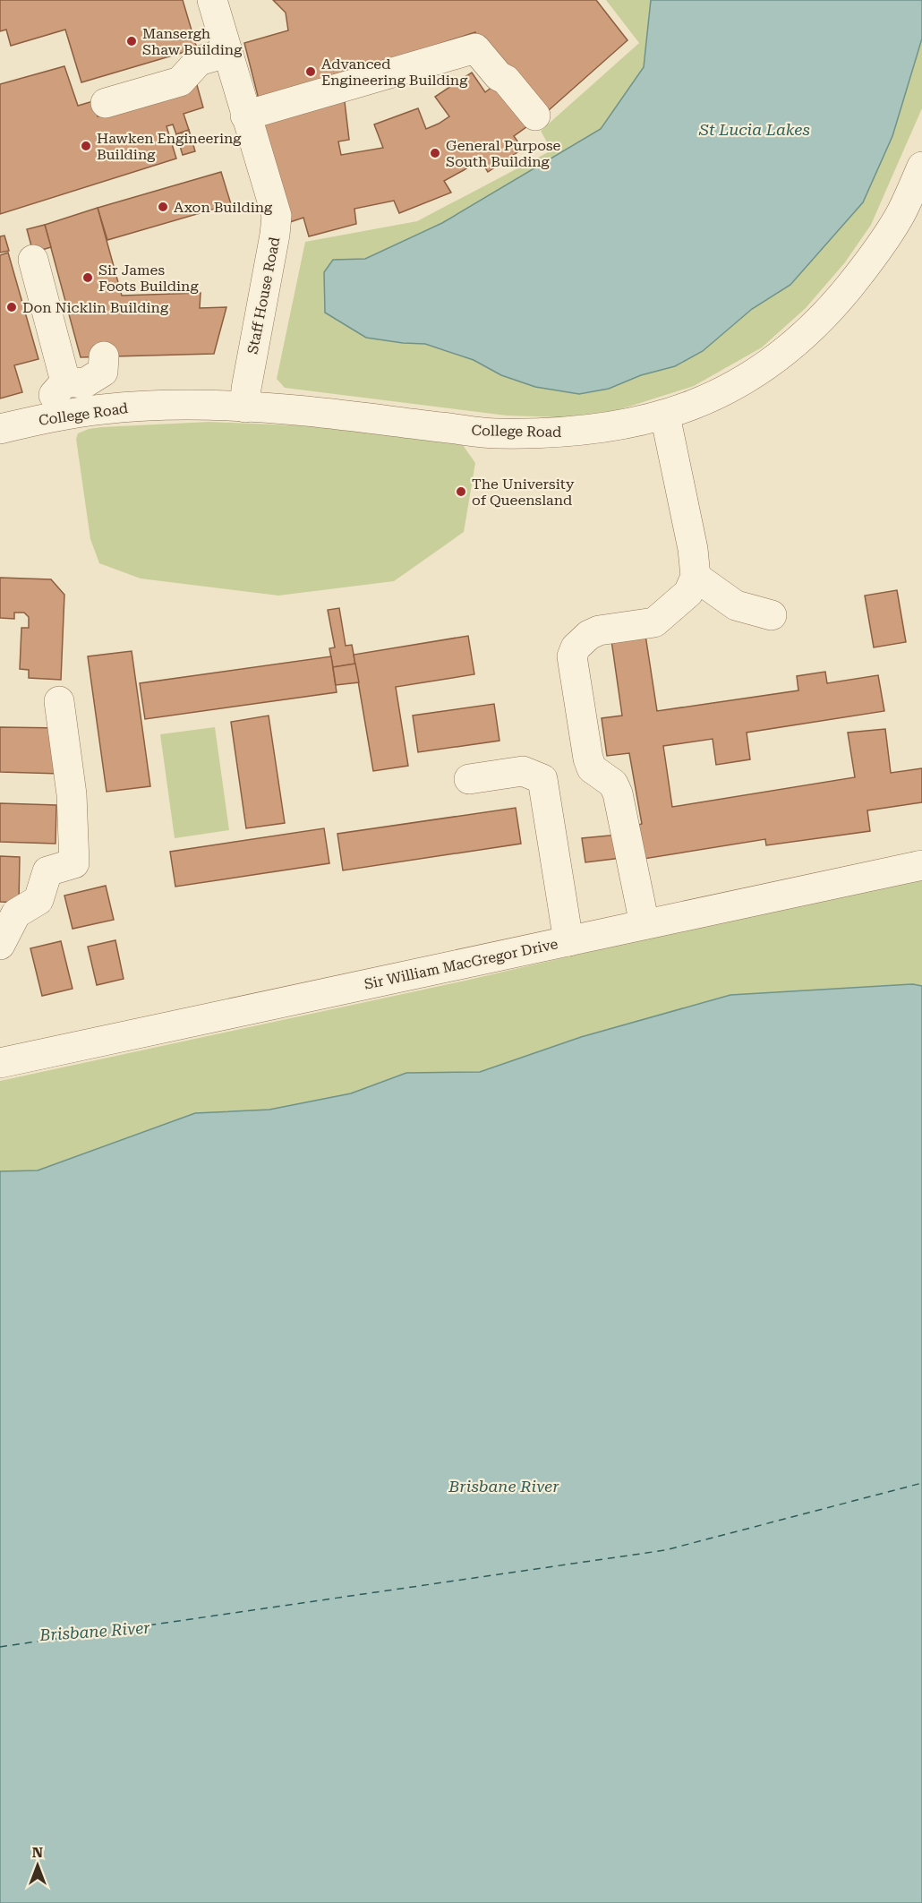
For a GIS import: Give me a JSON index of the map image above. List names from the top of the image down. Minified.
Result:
{"streets":{"street":["Staff House Road","College Road","Sir William MacGregor Drive"]},"crossings":[["Staff House Road","College Road"]],"water":["St Lucia Lakes","Brisbane River"],"places":["Mansergh Shaw Building","Advanced Engineering Building","Hawken Engineering Building","General Purpose South Building","Axon Building","Sir James Foots Building","Don Nicklin Building","The University of Queensland"],"north":"top"}
